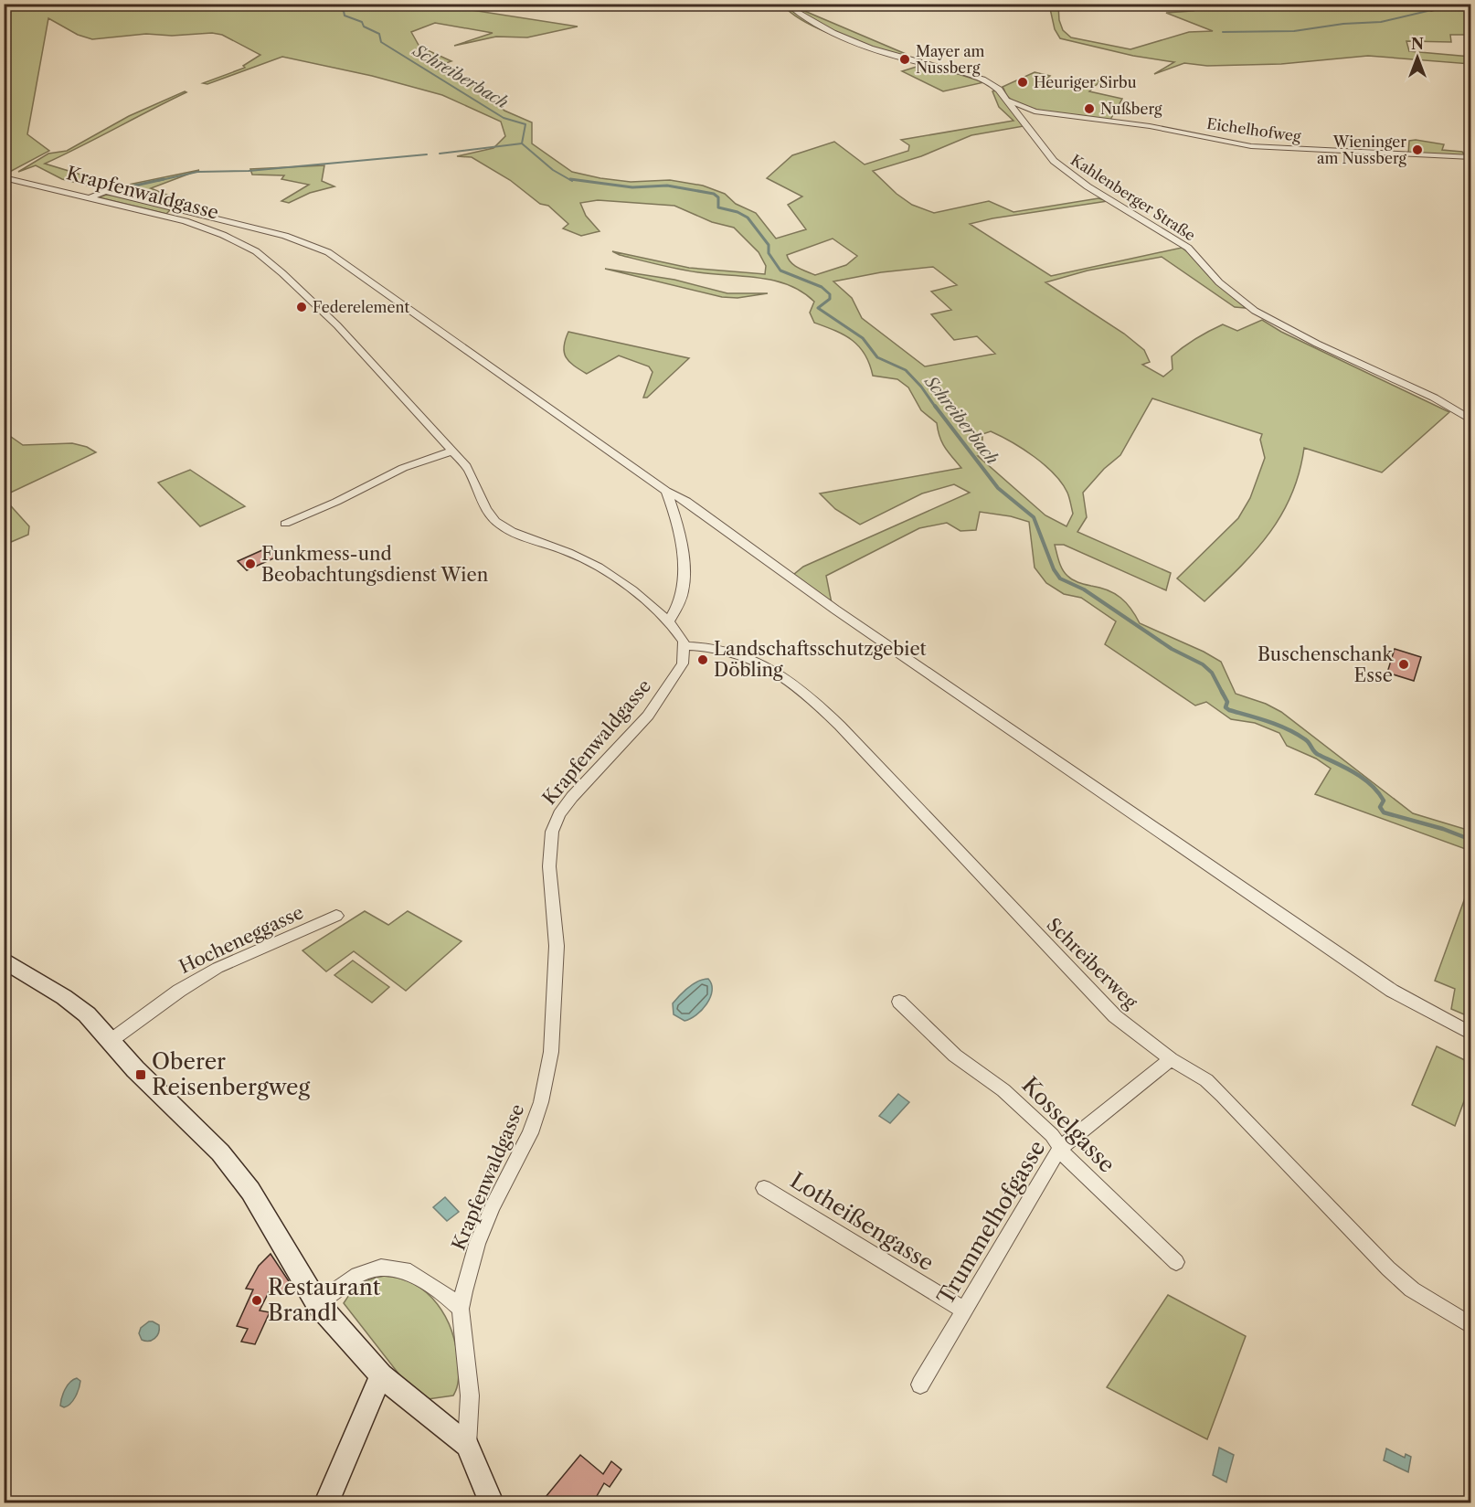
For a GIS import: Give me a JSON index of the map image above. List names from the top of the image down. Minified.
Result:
{"streets":{"street":["Eichelhofweg","Krapfenwaldgasse","Kahlenberger Straße","Hocheneggasse","Schreiberweg","Kosselgasse","Lotheißengasse","Trummelhofgasse"]},"crossings":[["Eichelhofweg","Kahlenberger Straße"],["Krapfenwaldgasse","Schreiberweg"],["Schreiberweg","Trummelhofgasse"],["Kosselgasse","Trummelhofgasse"],["Lotheißengasse","Trummelhofgasse"]],"water":["Schreiberbach"],"places":{"other":["Mayer am Nussberg","Heuriger Sirbu","Nußberg","Wieninger am Nussberg","Federelement","Funkmess-und Beobachtungsdienst Wien","Landschaftsschutzgebiet Döbling","Buschenschank Esse","Restaurant Brandl"],"transit":["Oberer Reisenbergweg"]},"north":"top"}
